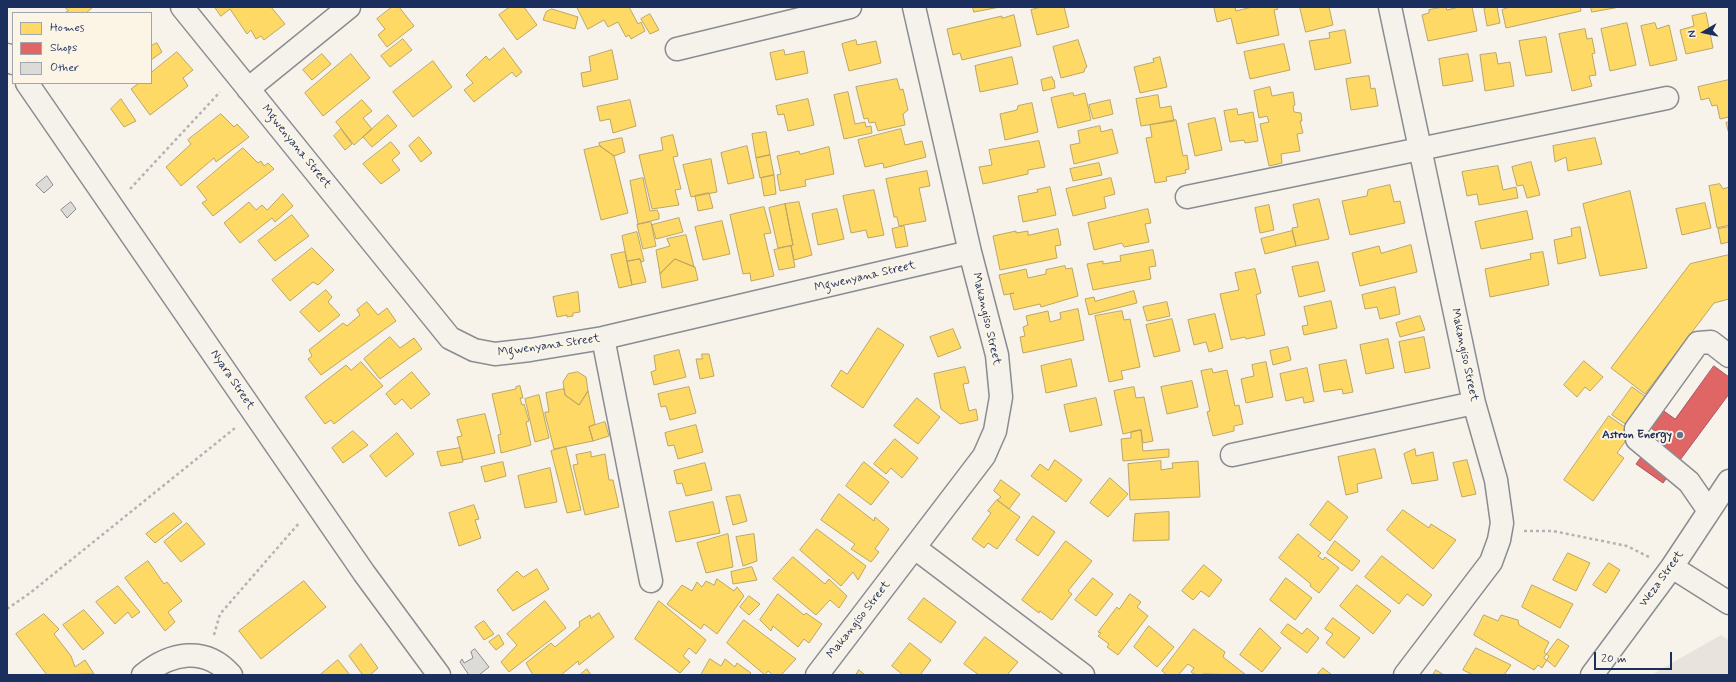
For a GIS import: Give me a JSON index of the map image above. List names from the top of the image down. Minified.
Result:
{"streets":{"street":["Mgwenyana Street","Makangiso Street","Nyara Street","Weza Street"]},"crossings":[["Mgwenyana Street","Makangiso Street"]],"places":["Astron Energy"],"legend":["Homes","Shops","Other"],"scale_bar":"20 m","north":"left"}
